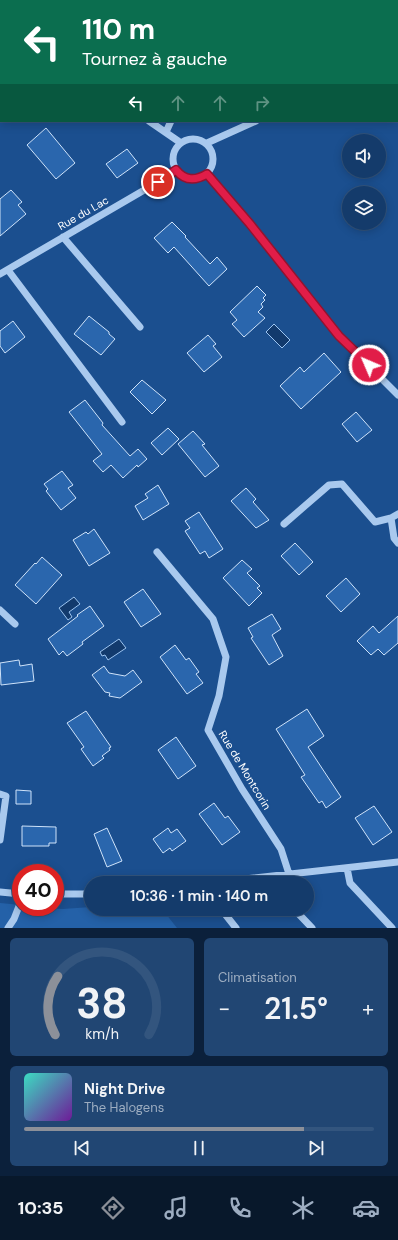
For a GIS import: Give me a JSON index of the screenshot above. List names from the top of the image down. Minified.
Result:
{"streets":{"street":["Rue du Lac","Rue de Montcorin"]},"page":{"turn":["110 m","Tournez à gauche"],"limit":"40","trip":"10:36 · 1 min · 140 m","tile":"Climatisation","heat":["−","21.5°","+"],"song":["Night Drive","The Halogens"],"tabs":"10:35","gauge":["38","km/h"]}}
